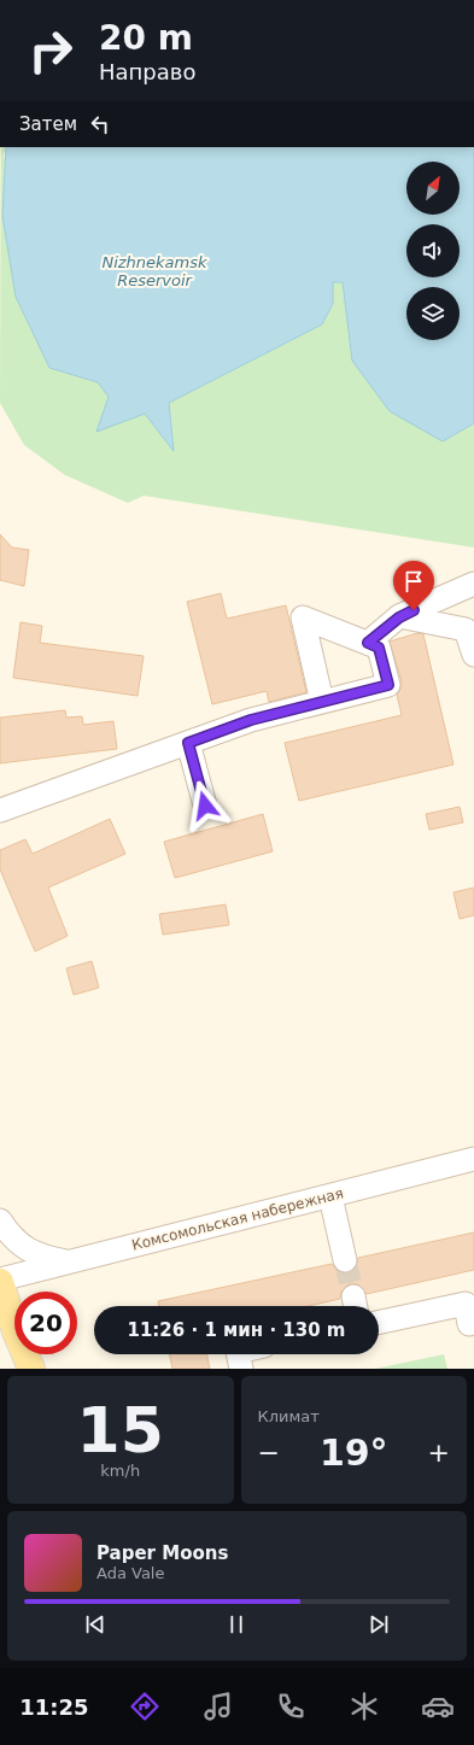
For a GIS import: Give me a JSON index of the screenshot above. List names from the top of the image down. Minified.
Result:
{"streets":{"street":["Комсомольская набережная"]},"water":["Nizhnekamsk Reservoir"],"north":"top right","page":{"turn":["20 m","Направо"],"then":"Затем","limit":"20","trip":"11:26 · 1 мин · 130 m","tile":[["15","km/h"],"Климат"],"heat":["−","19°","+"],"song":["Paper Moons","Ada Vale"],"tabs":"11:25"}}
